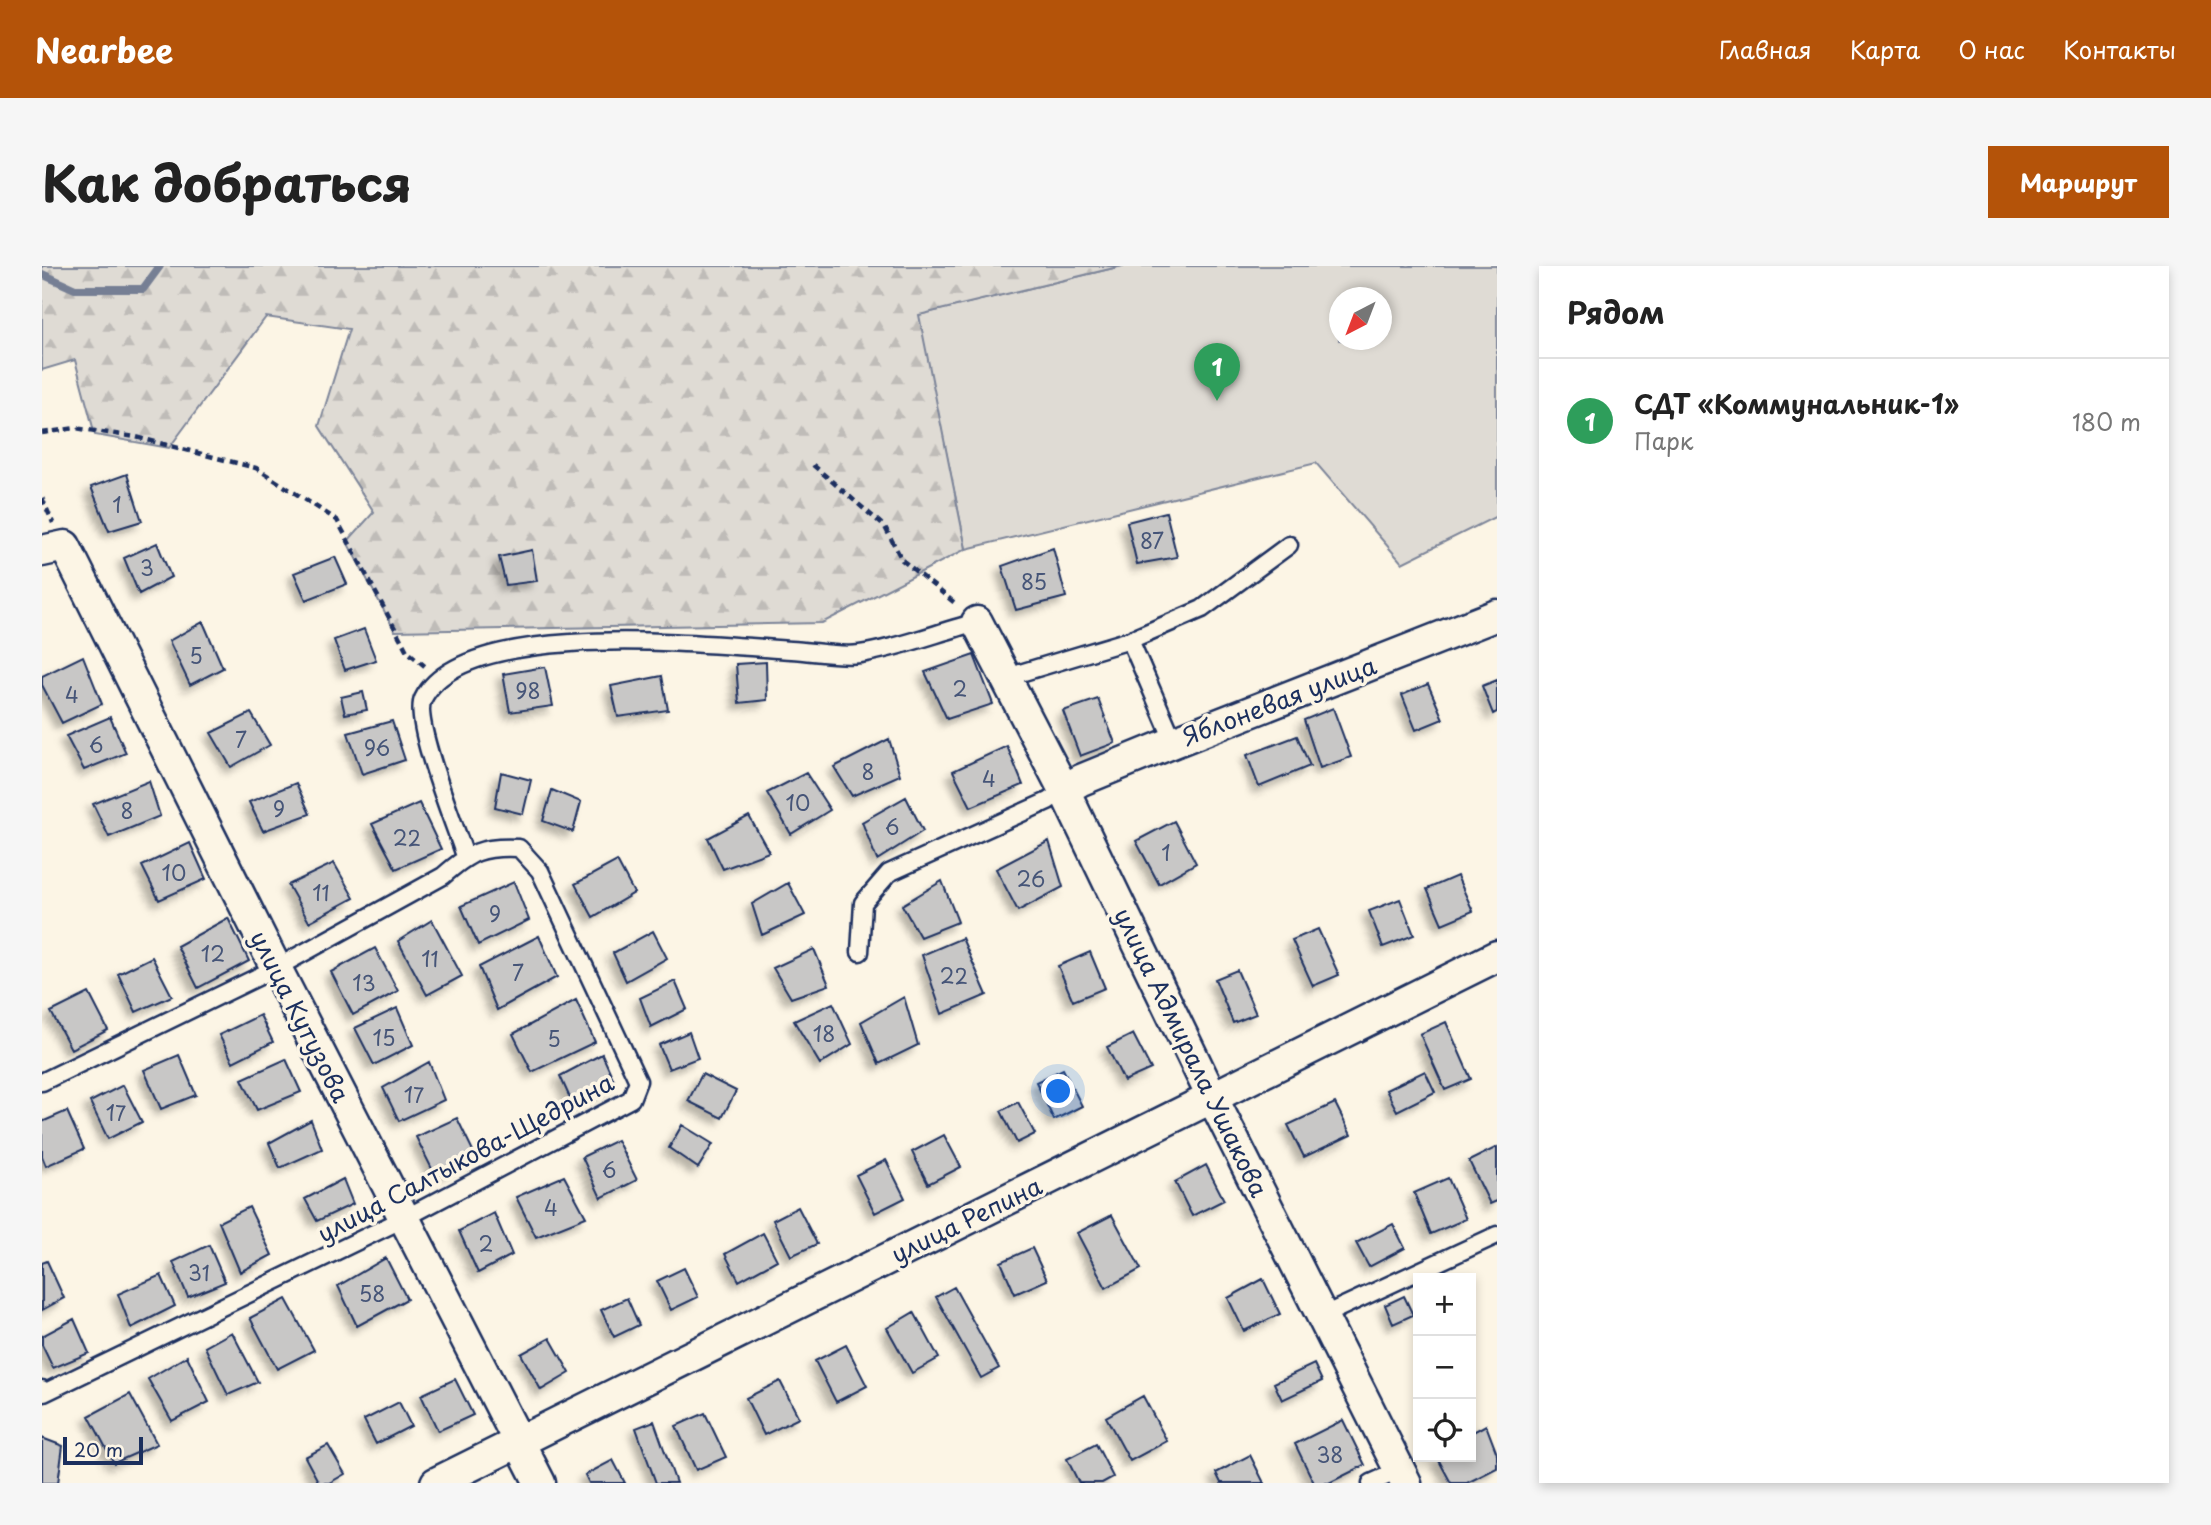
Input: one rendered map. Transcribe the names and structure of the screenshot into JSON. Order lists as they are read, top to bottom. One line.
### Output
{"streets":{"street":["Яблоневая улица","улица Кутузова","улица Адмирала Ушакова","улица Репина"],"lane":["улица Салтыкова-Щедрина"]},"crossings":[["Яблоневая улица","улица Адмирала Ушакова"],["улица Кутузова","улица Салтыкова-Щедрина"],["улица Кутузова","улица Репина"],["улица Адмирала Ушакова","улица Репина"]],"house_numbers":["1","87","3","85","5","2","98","4","7","6","96","8","4","10","9","8","6","22","1","10","26","11","9","12","11","7","22","13","18","15","5","17","17","6","4","2","31","58","38"],"scale_bar":"20 m","north":"bottom left","page":{"header":"Nearbee","nav":["Главная","Карта","О нас","Контакты"],"title":"Как добраться","buttons":"Маршрут","heading":"Рядом","pins":"1","list":[{"mark":"1","name":"СДТ «Коммунальник-1»","note":"Парк","value":"180 m"}],"map_buttons":["+","−"],"scale":"20 m"}}
